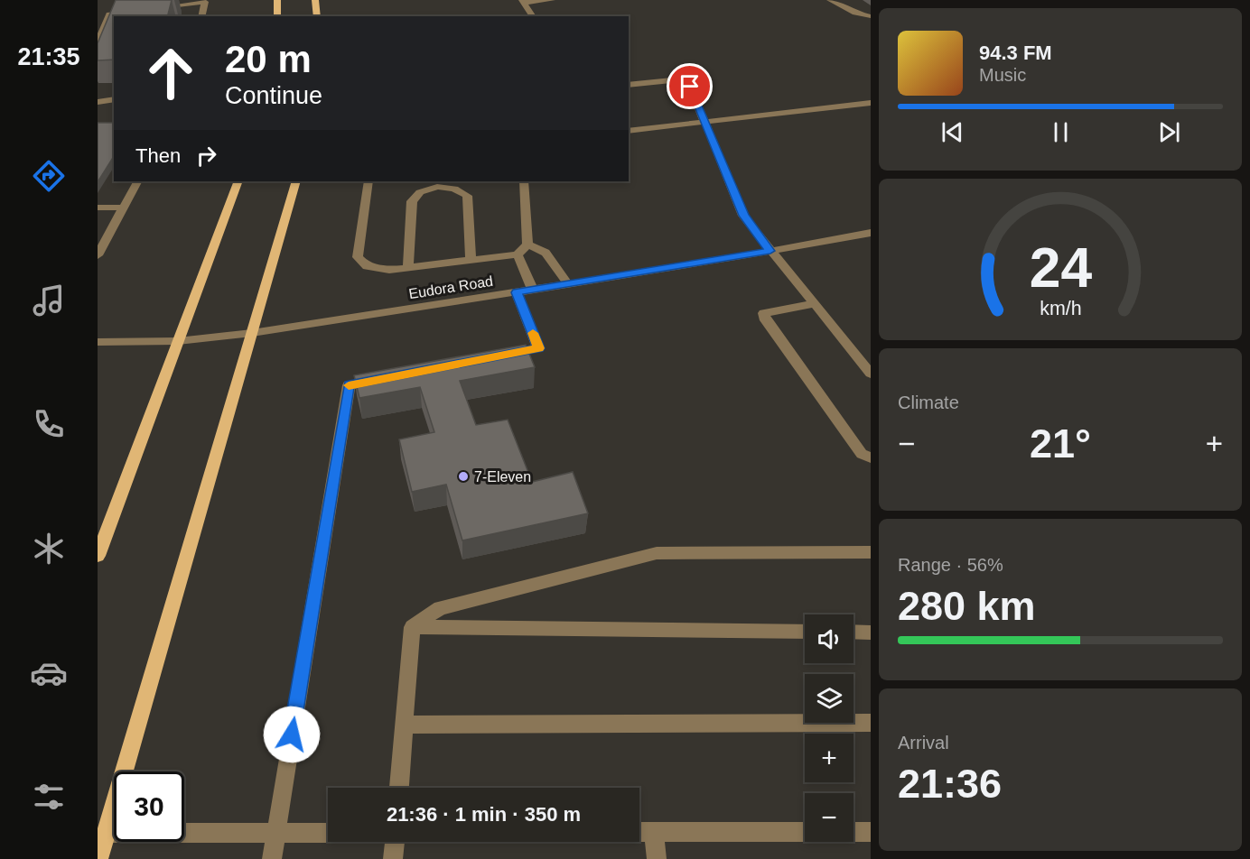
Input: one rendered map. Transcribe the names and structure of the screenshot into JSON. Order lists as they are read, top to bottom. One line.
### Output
{"streets":{"street":["Eudora Road"]},"places":["7-Eleven"],"page":{"tabs":"21:35","turn":["20 m","Continue"],"song":["94.3 FM","Music"],"then":"Then","tile":["Climate",["Range · 56%","280 km"],["Arrival","21:36"]],"heat":["−","21°","+"],"map_buttons":["+","−"],"limit":"30","trip":"21:36 · 1 min · 350 m","gauge":["24","km/h"]}}
